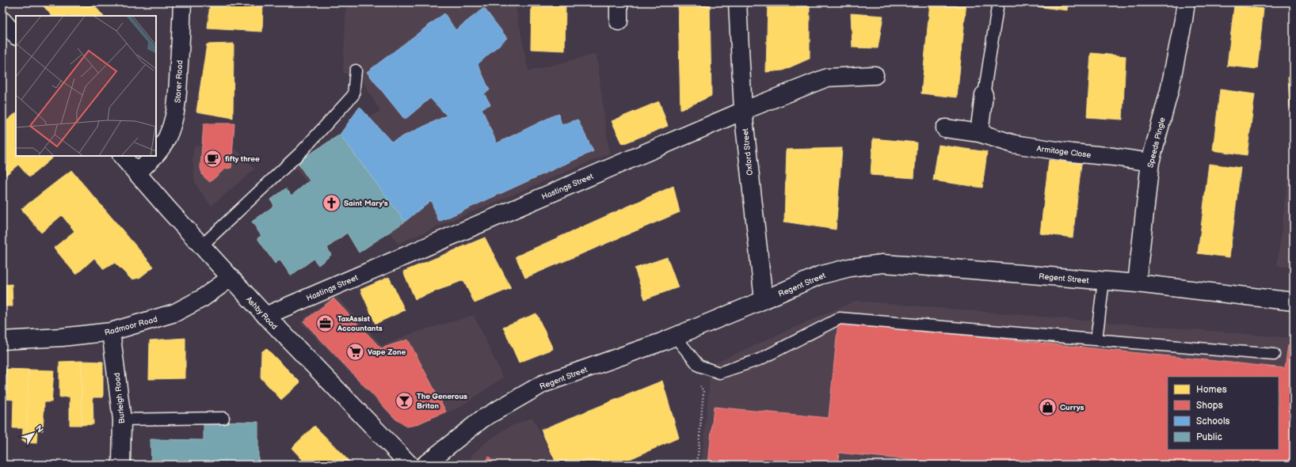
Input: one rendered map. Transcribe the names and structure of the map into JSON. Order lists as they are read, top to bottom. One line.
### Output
{"streets":{"street":["Storer Road","Speeds Pingle","Armitage Close","Oxford Street","Hastings Street","Regent Street","Ashby Road","Radmoor Road","Burleigh Road"]},"crossings":[["Storer Road","Ashby Road"],["Speeds Pingle","Armitage Close"],["Speeds Pingle","Regent Street"],["Oxford Street","Hastings Street"],["Oxford Street","Regent Street"],["Hastings Street","Ashby Road"],["Ashby Road","Radmoor Road"],["Radmoor Road","Burleigh Road"]],"places":{"cafe":["fifty three"],"church":["Saint Mary's"],"office":["TaxAssist Accountants"],"supermarket":["Vape Zone"],"bar":["The Generous Briton"],"shop":["Currys"]},"legend":["Homes","Shops","Schools","Public"],"north":"top right"}
